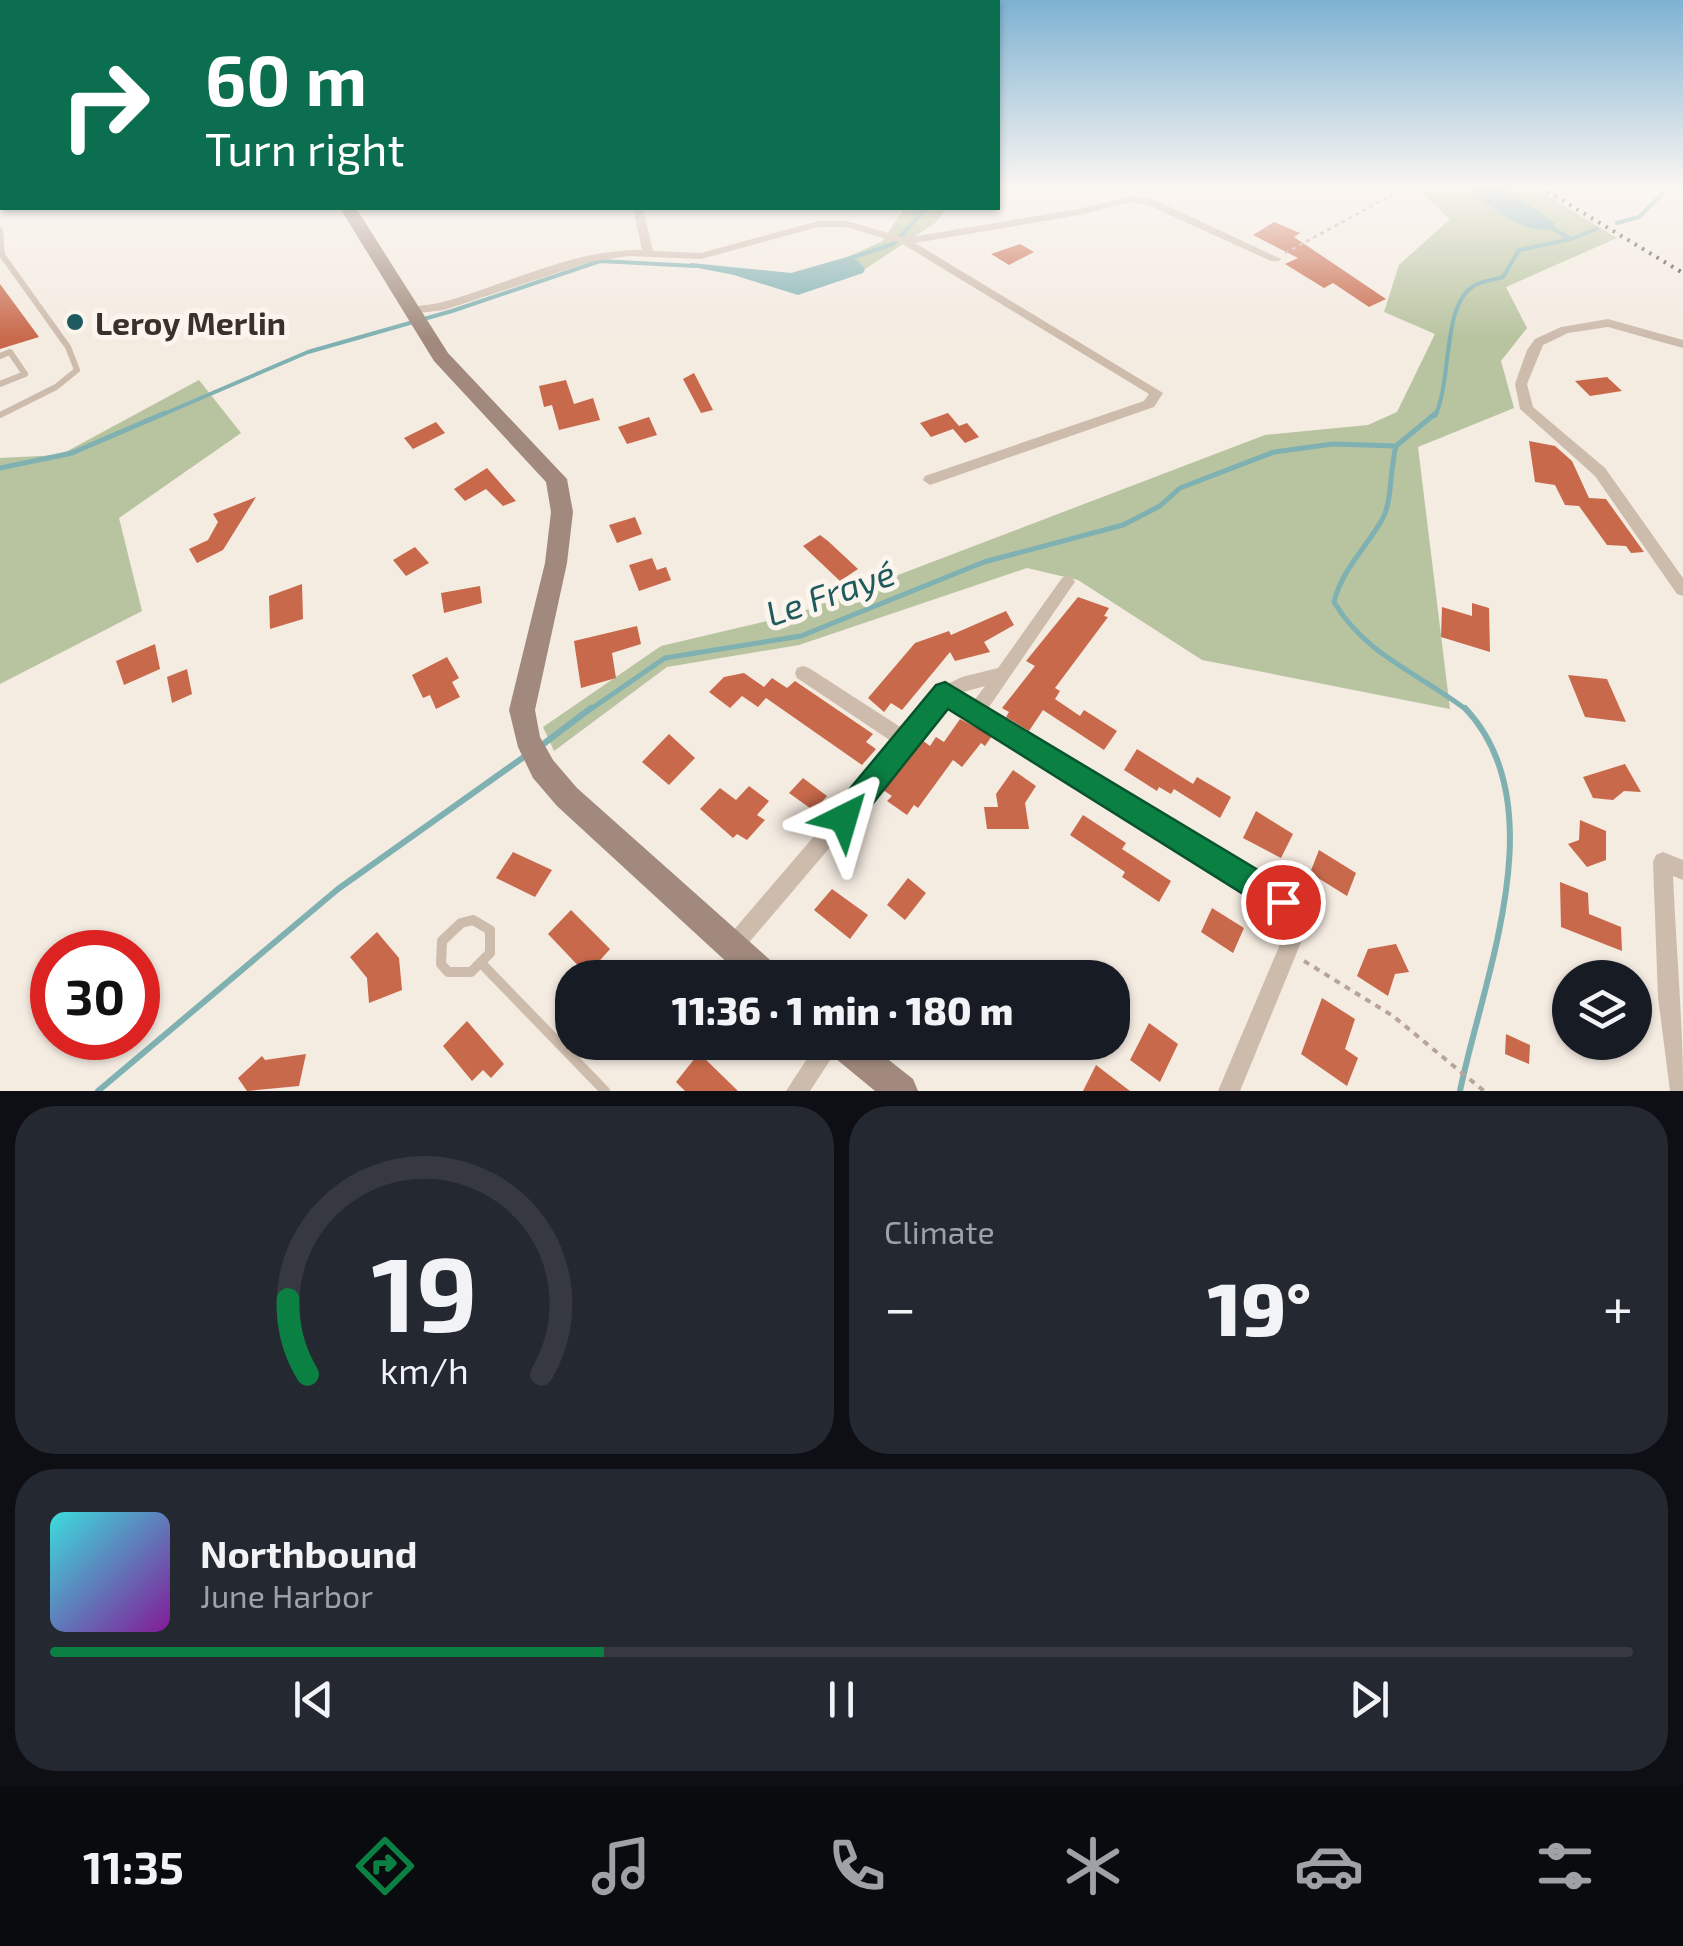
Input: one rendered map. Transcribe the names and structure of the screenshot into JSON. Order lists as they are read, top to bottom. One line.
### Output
{"water":["Le Frayé"],"places":["Leroy Merlin"],"page":{"turn":["60 m","Turn right"],"limit":"30","trip":"11:36 · 1 min · 180 m","tile":"Climate","heat":["−","19°","+"],"song":["Northbound","June Harbor"],"tabs":"11:35","gauge":["19","km/h"]}}
